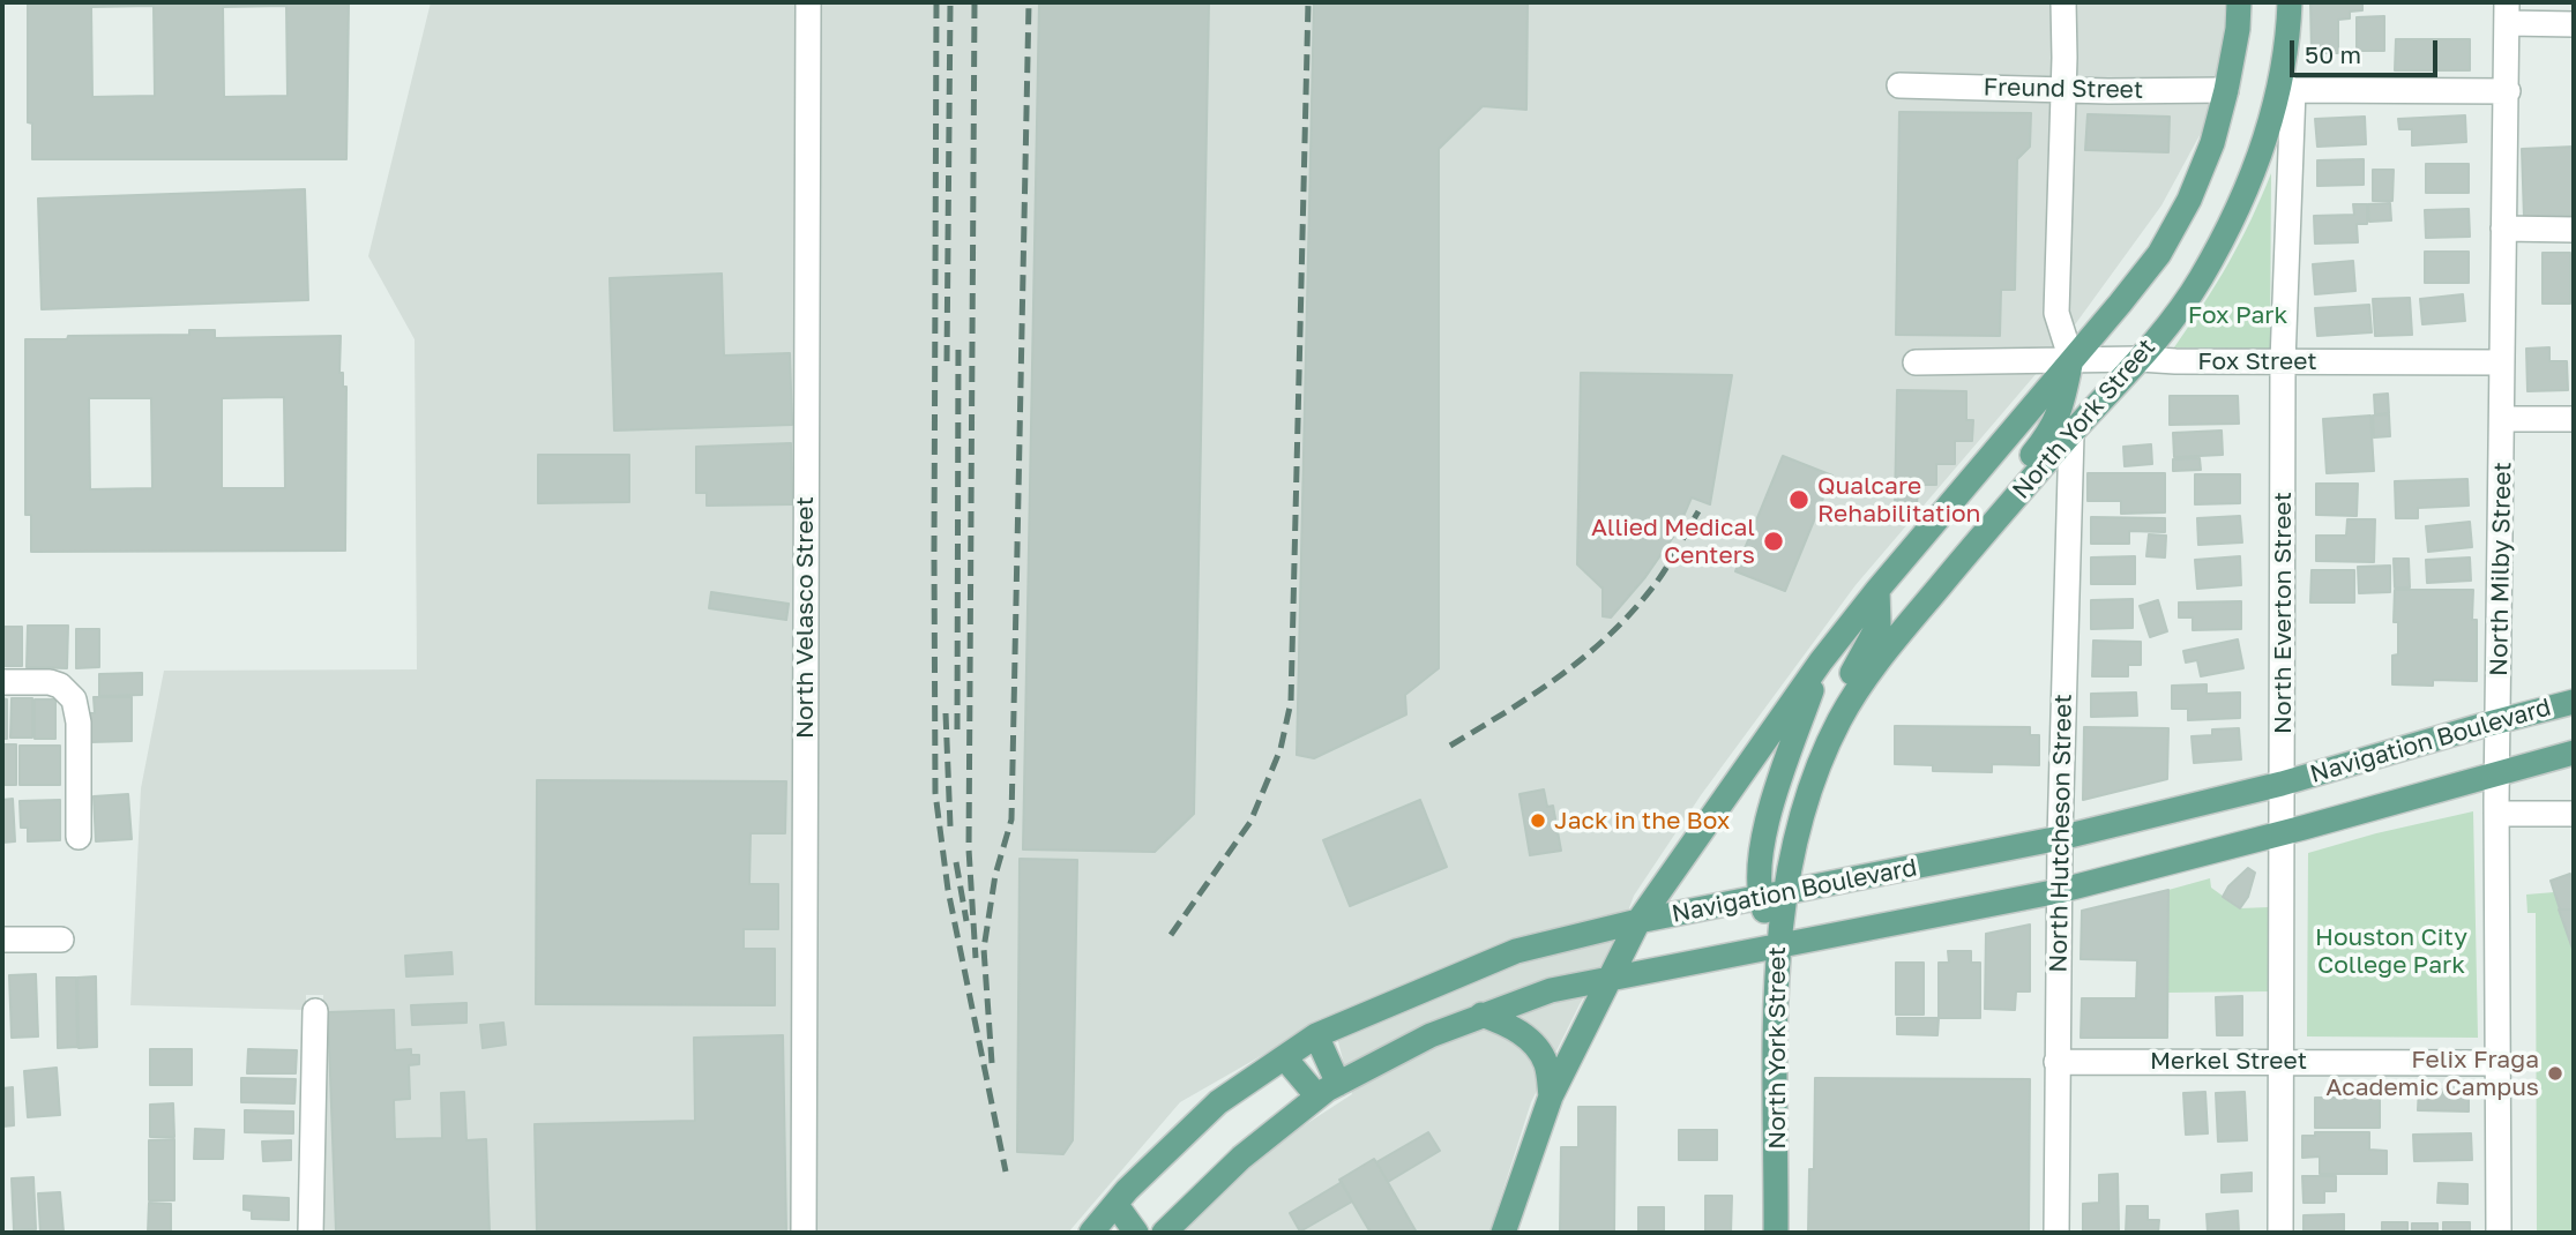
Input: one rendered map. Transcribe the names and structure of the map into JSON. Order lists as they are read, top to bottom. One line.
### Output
{"streets":{"main road":["North York Street","Navigation Boulevard"],"street":["Freund Street","Fox Street","North Milby Street","North Everton Street","North Velasco Street","North Hutcheson Street","Merkel Street"]},"crossings":[["Freund Street","North York Street"],["Fox Street","North York Street"],["Fox Street","North Milby Street"],["Fox Street","North Everton Street"],["North York Street","North Everton Street"],["North York Street","Navigation Boulevard"],["North York Street","North Hutcheson Street"],["North Milby Street","Navigation Boulevard"],["North Milby Street","Merkel Street"],["North Everton Street","Navigation Boulevard"],["North Everton Street","Merkel Street"],["Navigation Boulevard","North Hutcheson Street"],["North Hutcheson Street","Merkel Street"]],"parks":["Fox Park","Houston City College Park"],"places":["Qualcare Rehabilitation","Allied Medical Centers","Jack in the Box","Felix Fraga Academic Campus"],"scale_bar":"50 m"}
